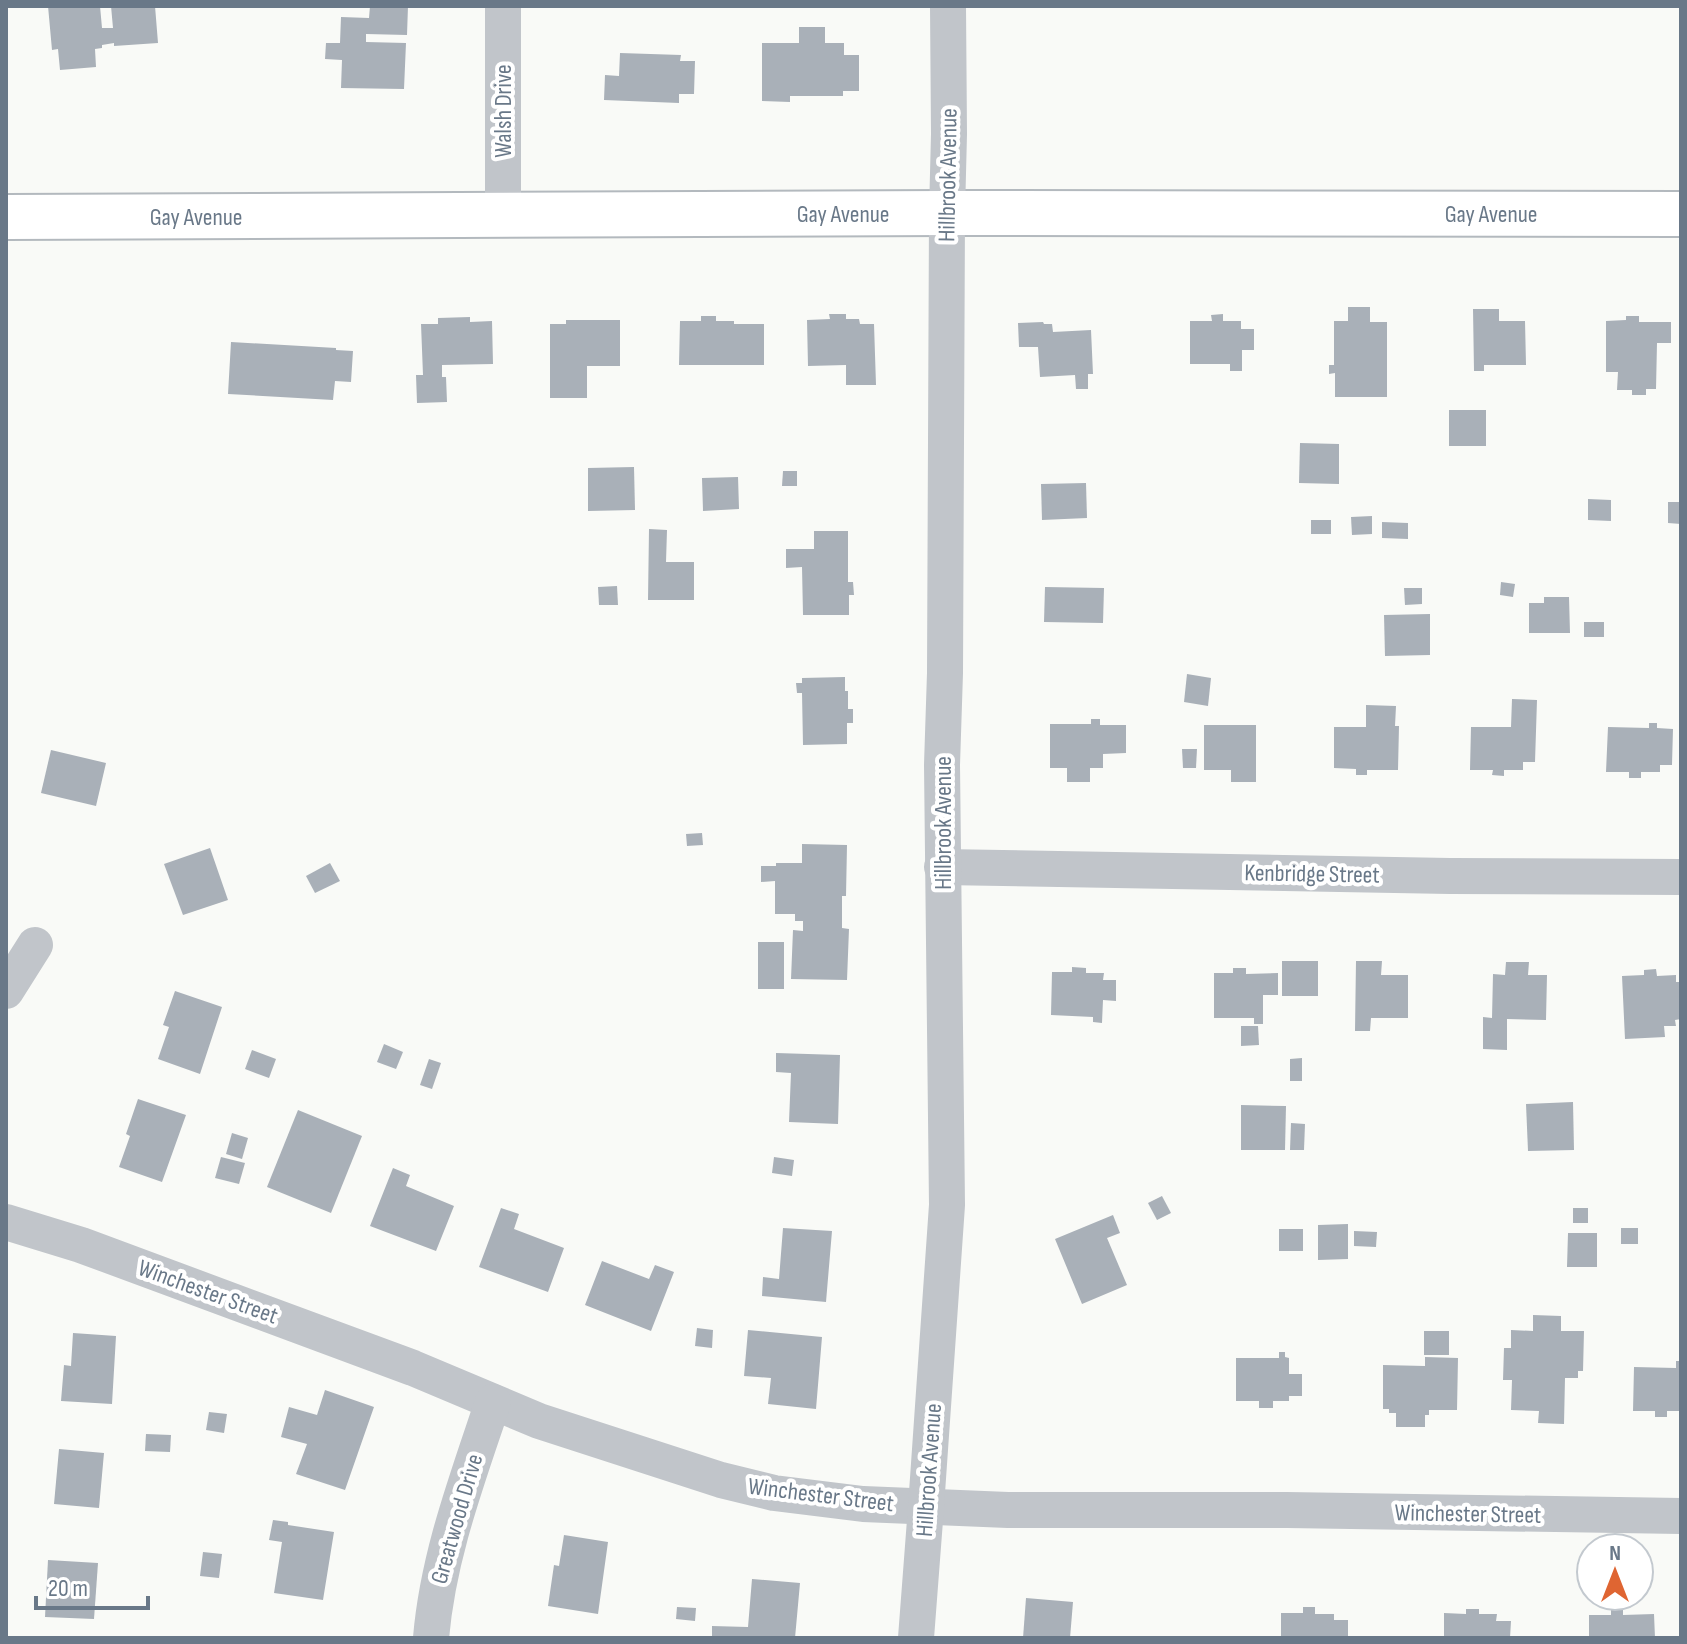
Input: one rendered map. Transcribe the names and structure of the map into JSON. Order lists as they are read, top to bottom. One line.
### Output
{"streets":{"street":["Walsh Drive","Hillbrook Avenue","Gay Avenue","Kenbridge Street","Winchester Street","Greatwood Drive"]},"crossings":[["Walsh Drive","Gay Avenue"],["Hillbrook Avenue","Gay Avenue"],["Hillbrook Avenue","Kenbridge Street"],["Hillbrook Avenue","Winchester Street"],["Winchester Street","Greatwood Drive"]],"scale_bar":"20 m","north":"top"}
